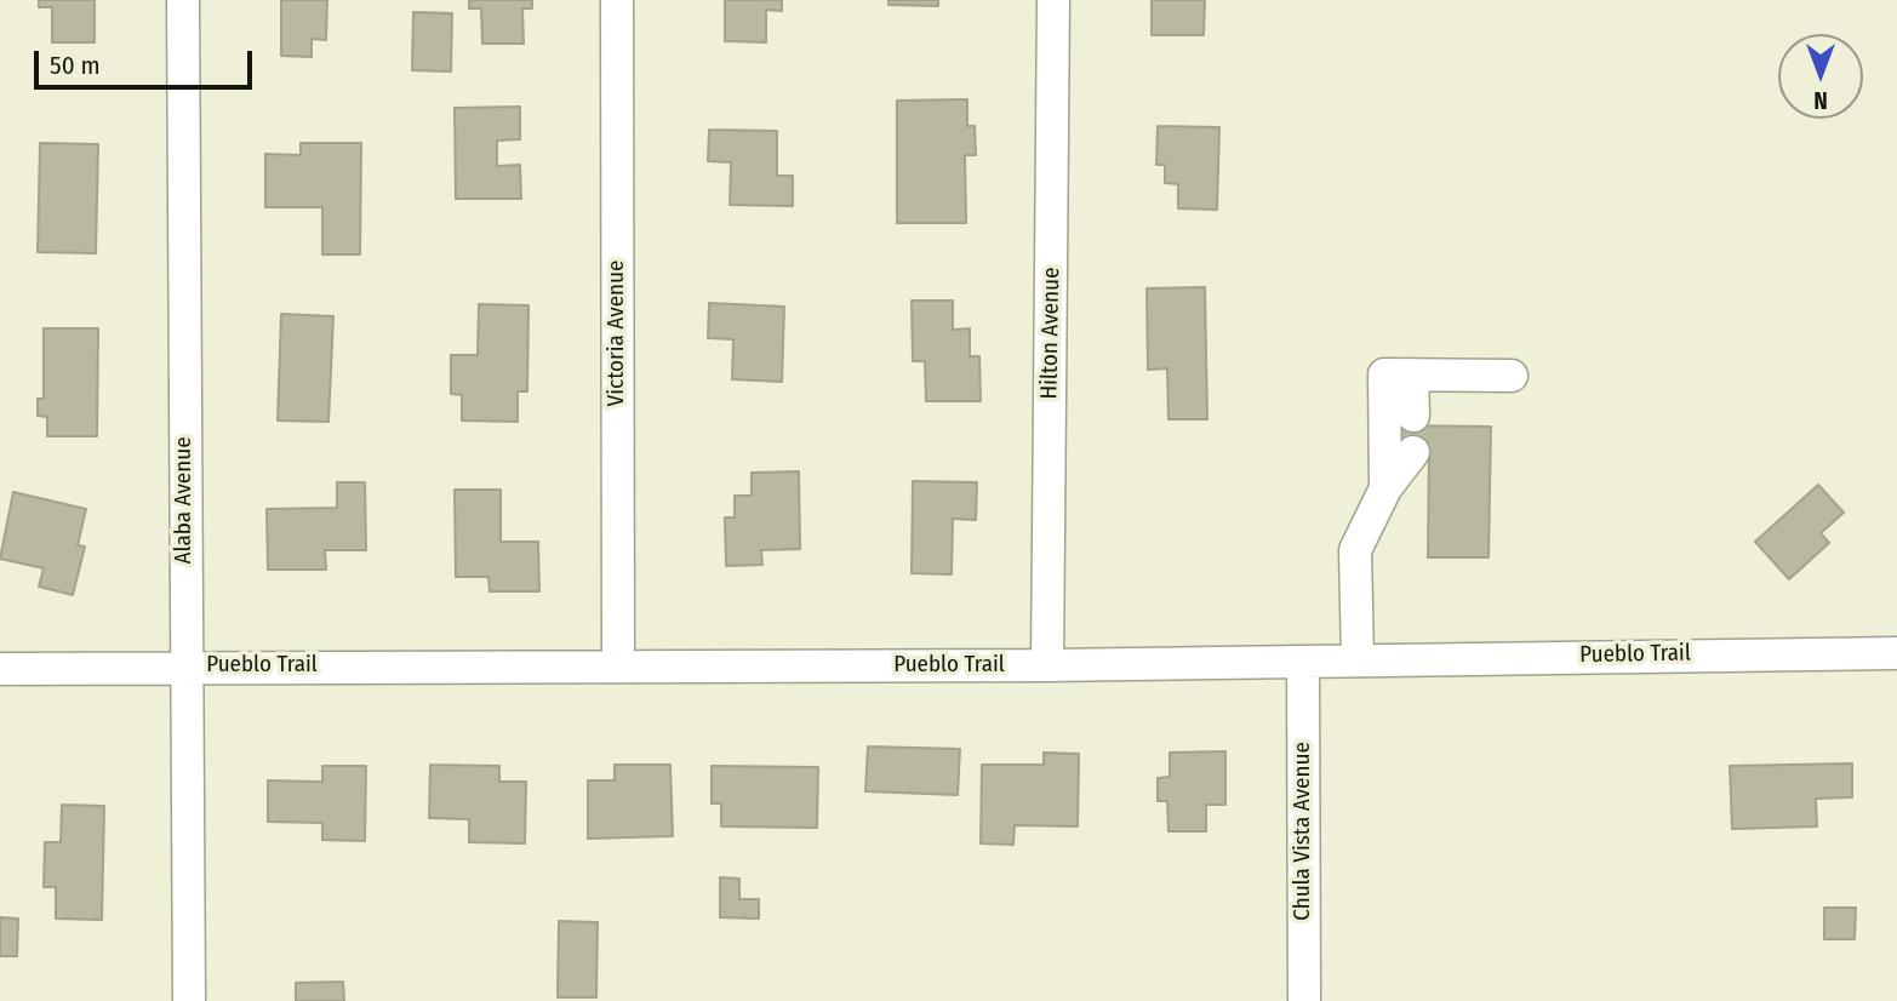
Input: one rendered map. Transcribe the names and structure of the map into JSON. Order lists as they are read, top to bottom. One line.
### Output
{"streets":{"street":["Victoria Avenue","Hilton Avenue","Alaba Avenue","Pueblo Trail","Chula Vista Avenue"]},"crossings":[["Victoria Avenue","Pueblo Trail"],["Hilton Avenue","Pueblo Trail"],["Alaba Avenue","Pueblo Trail"],["Pueblo Trail","Chula Vista Avenue"]],"scale_bar":"50 m","north":"bottom"}
